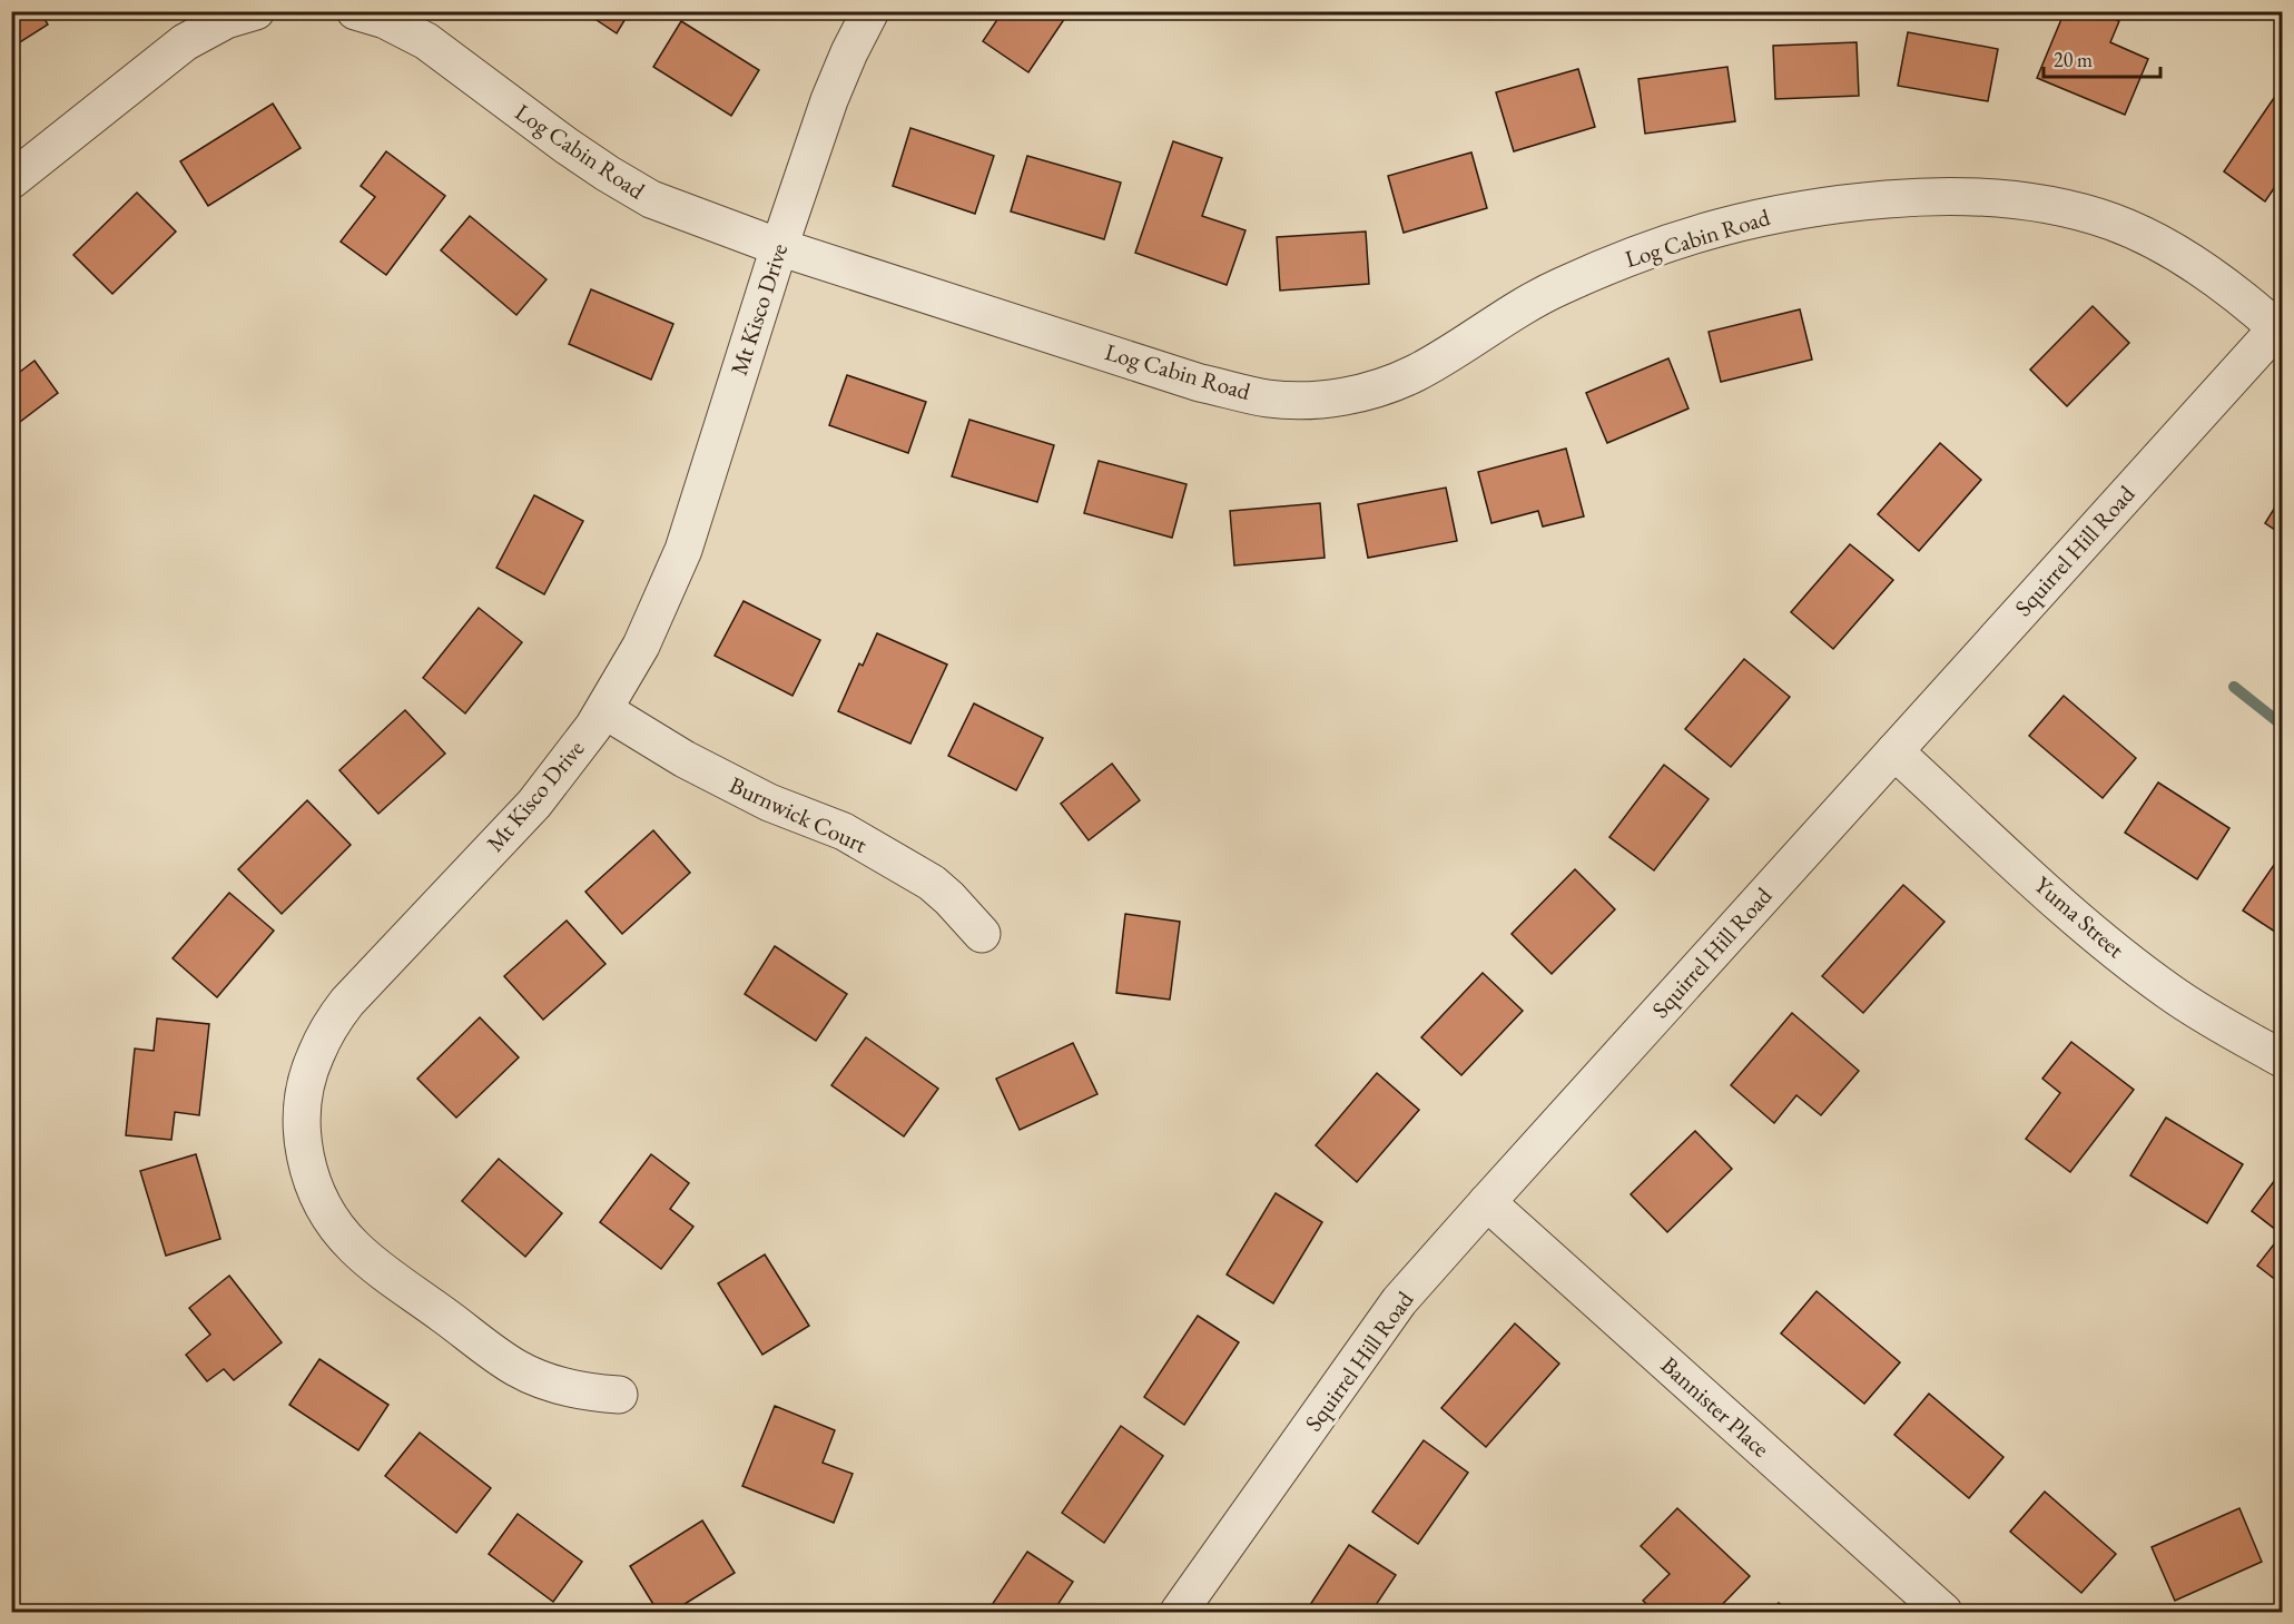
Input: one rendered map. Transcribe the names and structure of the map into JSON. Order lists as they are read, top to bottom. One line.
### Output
{"streets":{"street":["Log Cabin Road","Mt Kisco Drive","Squirrel Hill Road","Burnwick Court","Yuma Street","Bannister Place"]},"crossings":[["Log Cabin Road","Mt Kisco Drive"],["Log Cabin Road","Squirrel Hill Road"],["Mt Kisco Drive","Burnwick Court"],["Squirrel Hill Road","Yuma Street"],["Squirrel Hill Road","Bannister Place"]],"scale_bar":"20 m"}
